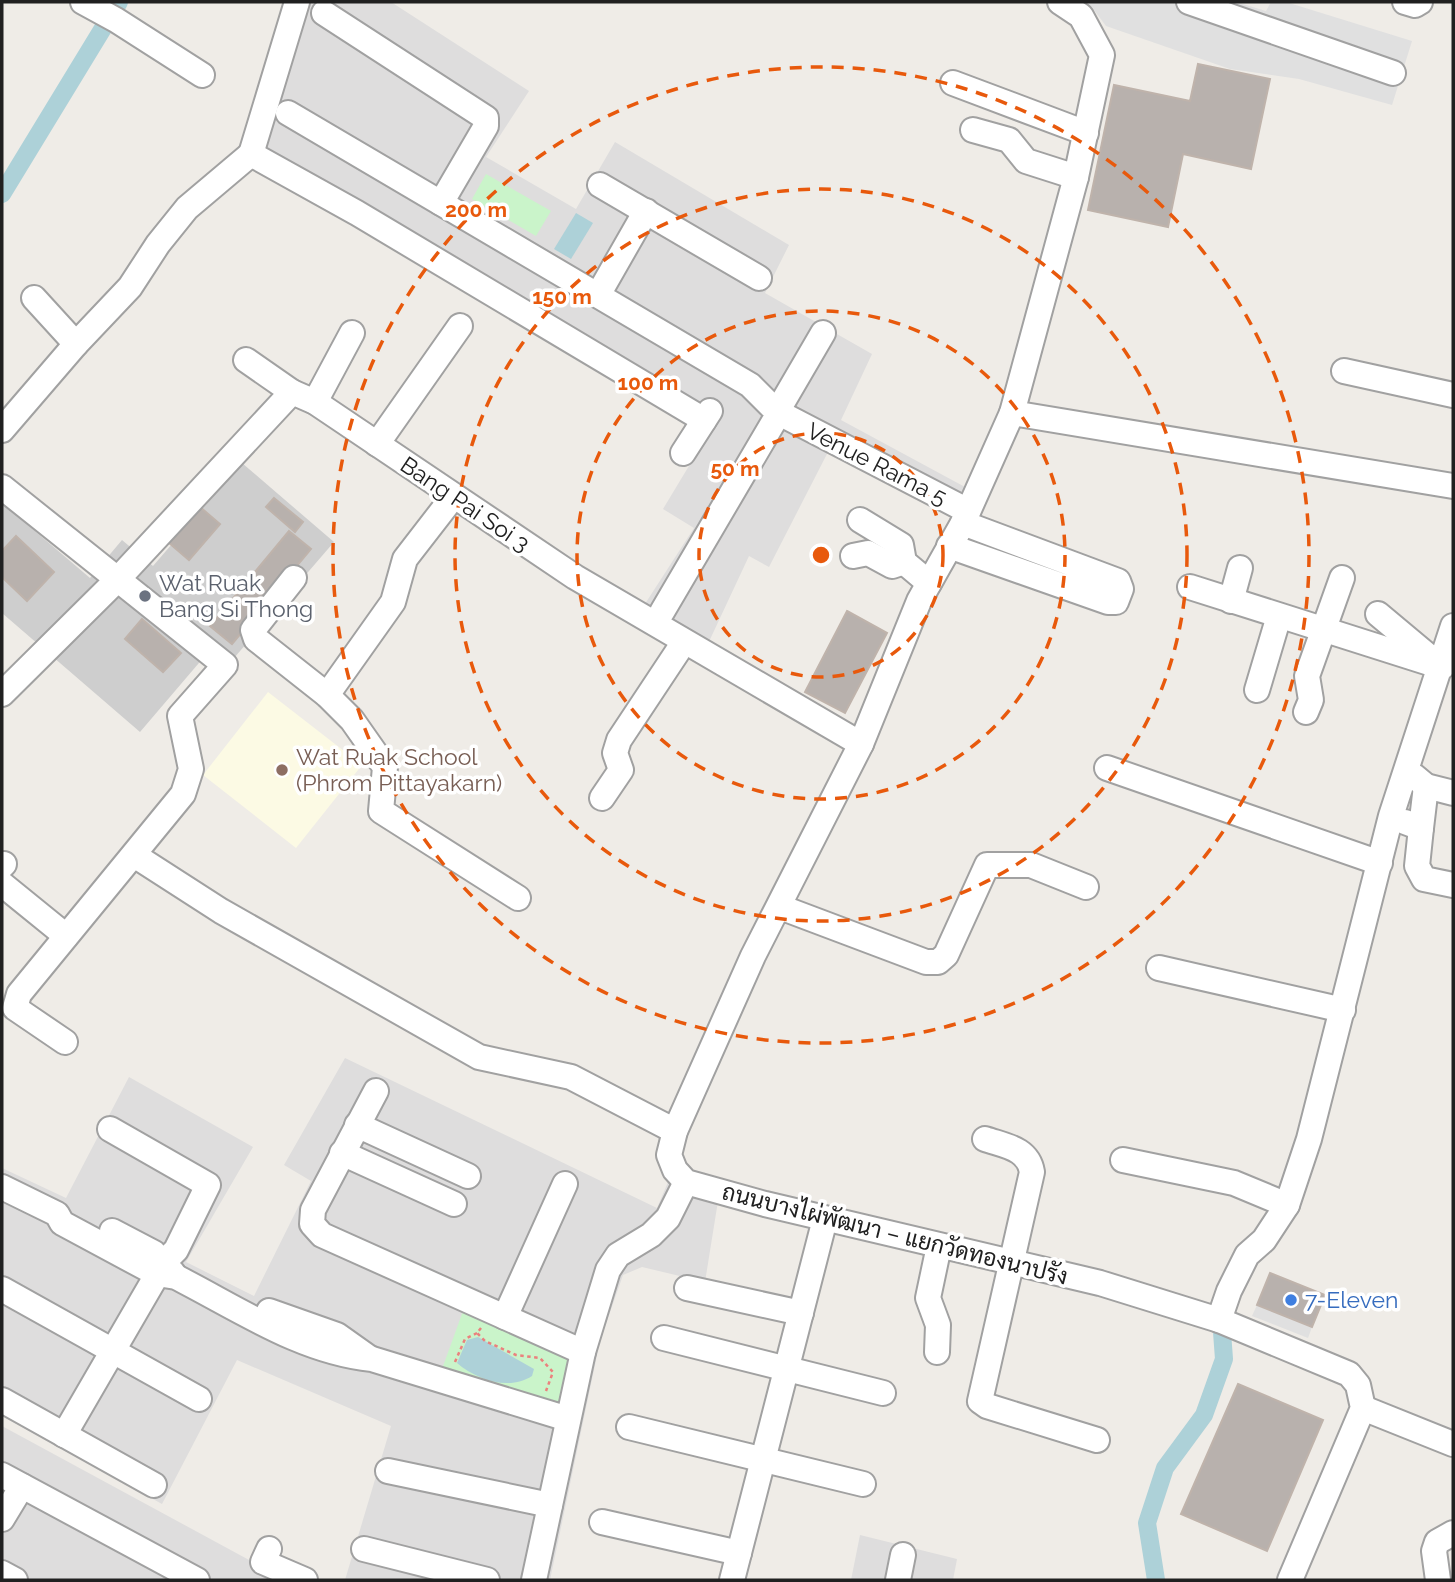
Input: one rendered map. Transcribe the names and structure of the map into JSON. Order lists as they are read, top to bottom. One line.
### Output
{"streets":{"street":["Venue Rama 5","Bang Pai Soi 3","ถนนบางไผ่พัฒนา – แยกวัดทองนาปรัง"]},"places":["Wat Ruak Bang Si Thong","Wat Ruak School (Phrom Pittayakarn)","7-Eleven"],"rings":["200 m","150 m","100 m","50 m"]}
